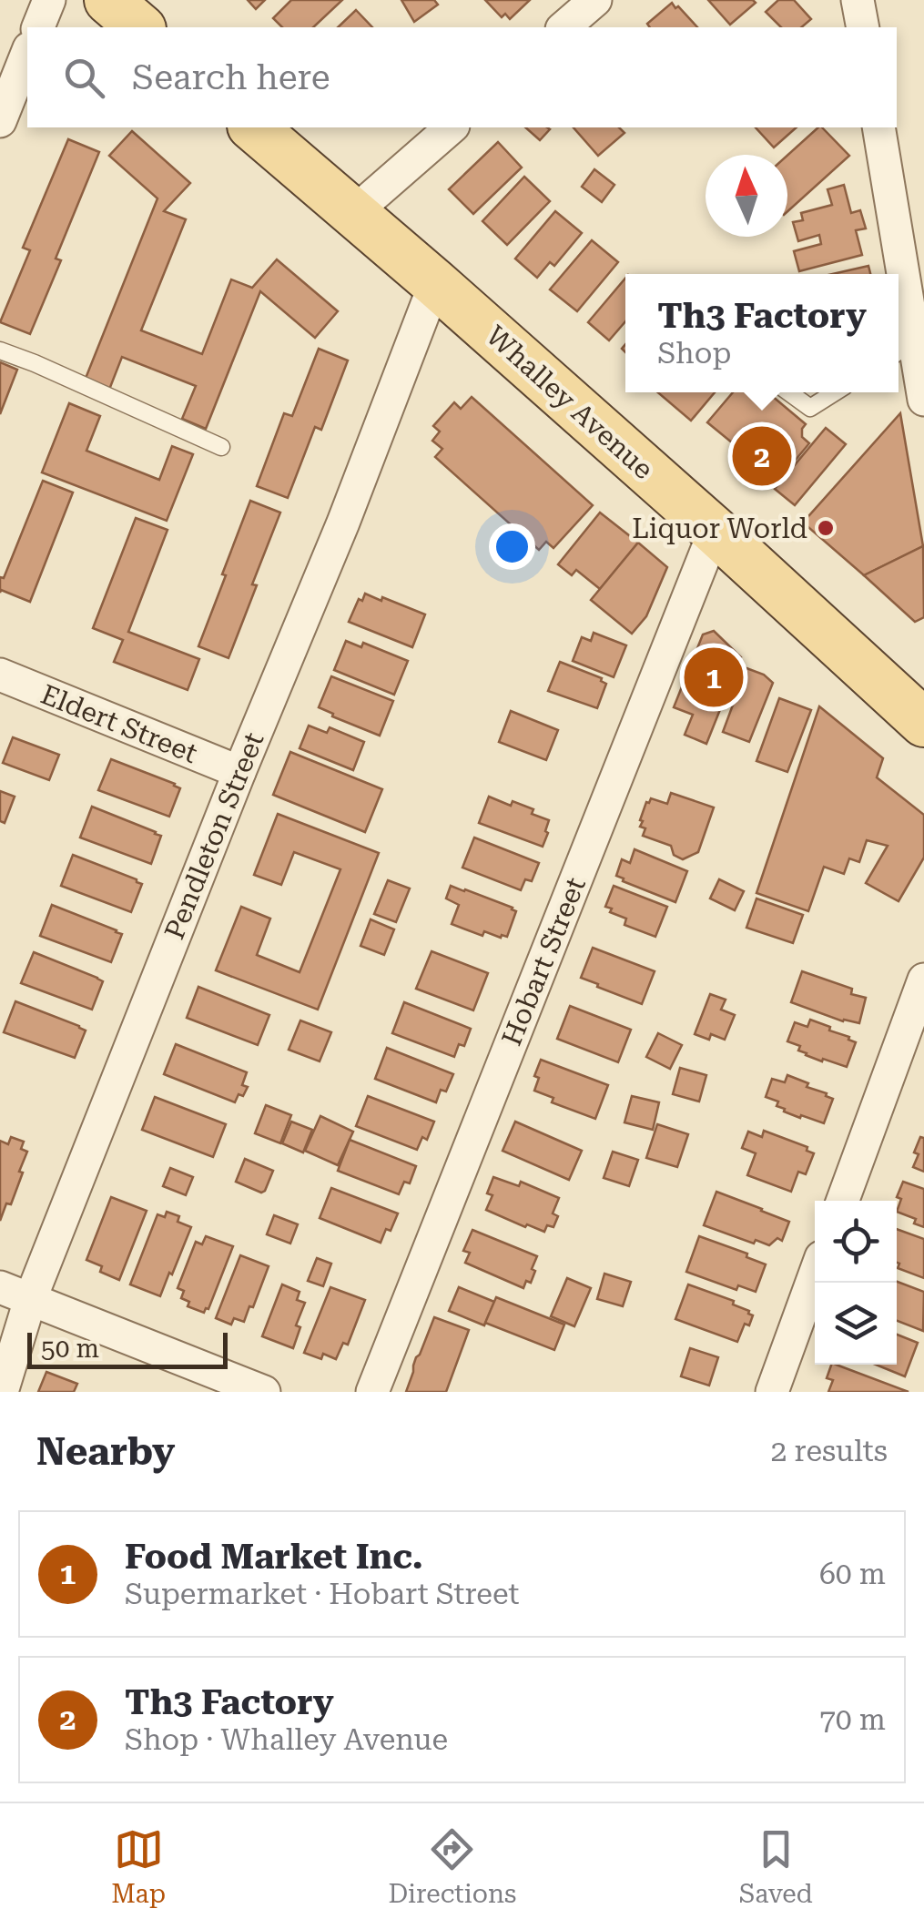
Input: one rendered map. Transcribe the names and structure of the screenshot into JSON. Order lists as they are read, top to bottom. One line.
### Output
{"streets":{"main road":["Whalley Avenue"],"street":["Eldert Street","Pendleton Street","Hobart Street"]},"crossings":[["Whalley Avenue","Pendleton Street"],["Whalley Avenue","Hobart Street"],["Eldert Street","Pendleton Street"]],"places":["Liquor World"],"scale_bar":"50 m","north":"top","page":{"search":"Search here","popup":["Th3 Factory","Shop"],"pins":["2","1"],"scale":"50 m","heading":["Nearby","2 results"],"list":[{"mark":"1","name":"Food Market Inc.","note":"Supermarket · Hobart Street","value":"60 m"},{"mark":"2","name":"Th3 Factory","note":"Shop · Whalley Avenue","value":"70 m"}],"nav":["Map","Directions","Saved"]}}
